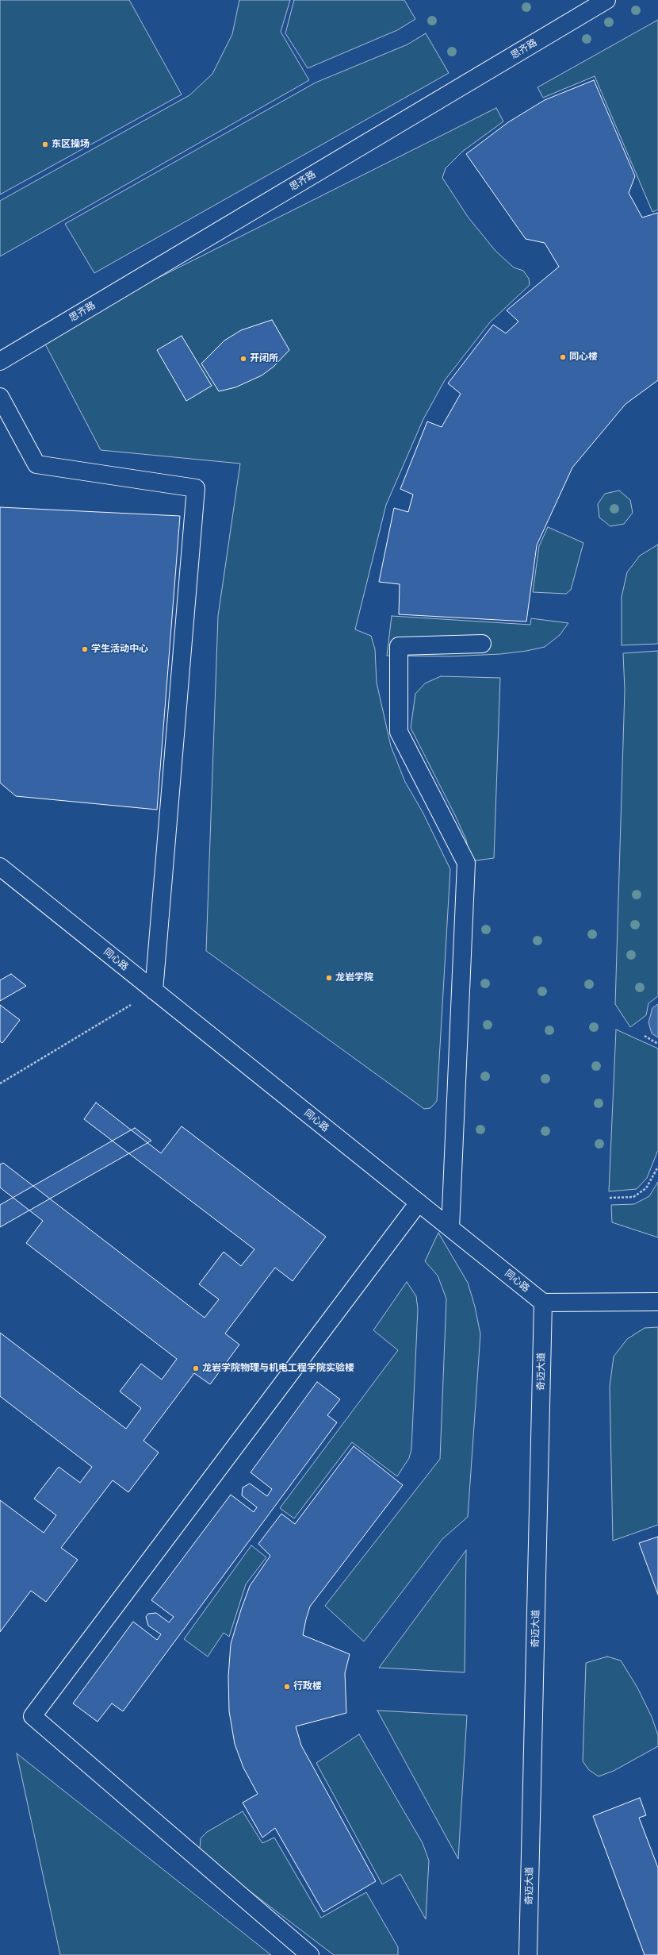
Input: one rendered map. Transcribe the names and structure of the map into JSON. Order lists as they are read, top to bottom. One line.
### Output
{"streets":{"street":["思齐路","同心路","奇迈大道"]},"crossings":[["同心路","奇迈大道"]],"places":["东区操场","同心楼","开闭所","学生活动中心","龙岩学院","龙岩学院物理与机电工程学院实验楼","行政楼"]}
